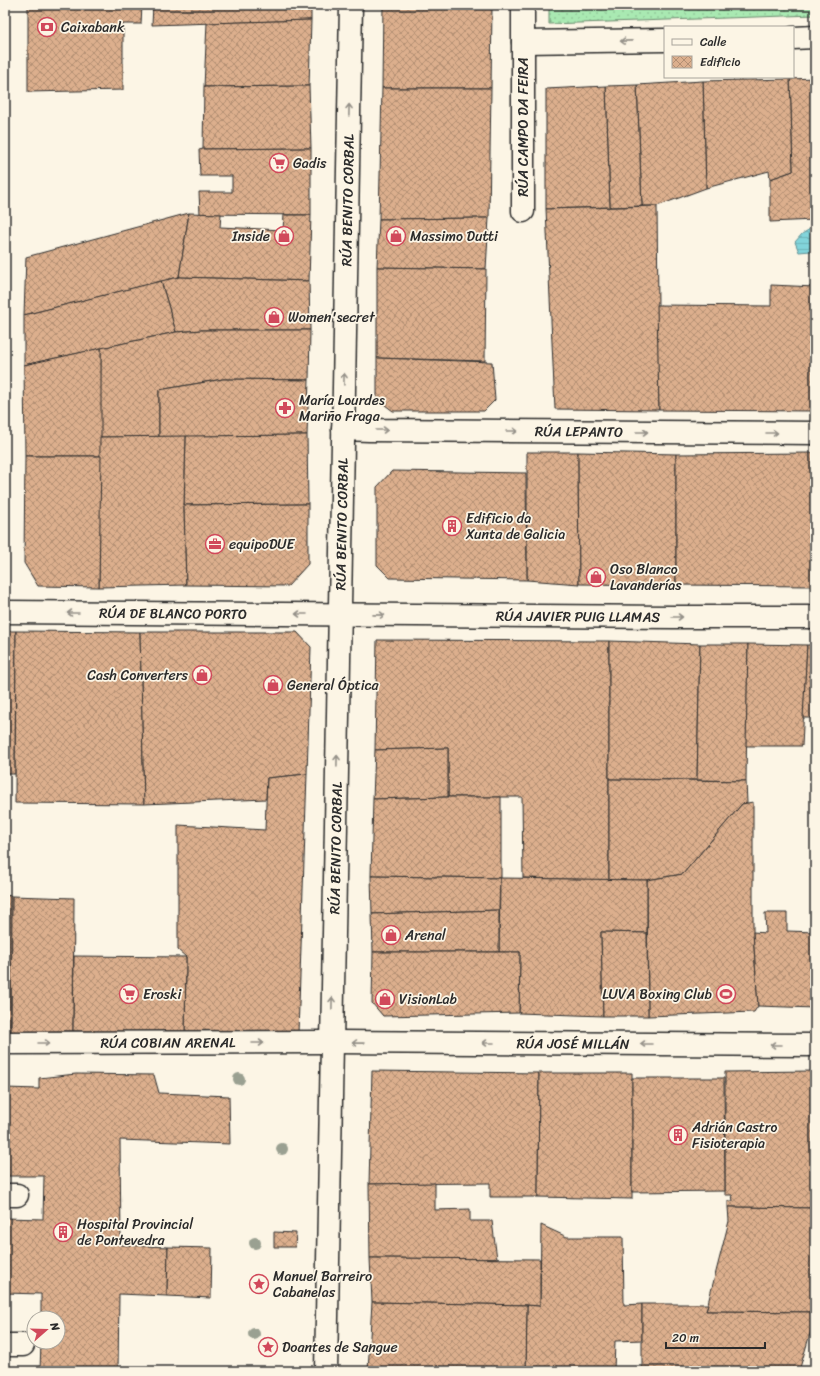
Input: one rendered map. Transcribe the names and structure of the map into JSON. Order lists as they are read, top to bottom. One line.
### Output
{"streets":{"street":["RÚA CAMPO DA FEIRA","RÚA BENITO CORBAL","RÚA LEPANTO","RÚA DE BLANCO PORTO","RÚA JAVIER PUIG LLAMAS","RÚA COBIAN ARENAL","RÚA JOSÉ MILLÁN"]},"crossings":[["RÚA BENITO CORBAL","RÚA LEPANTO"],["RÚA BENITO CORBAL","RÚA DE BLANCO PORTO"],["RÚA BENITO CORBAL","RÚA JAVIER PUIG LLAMAS"],["RÚA BENITO CORBAL","RÚA COBIAN ARENAL"],["RÚA BENITO CORBAL","RÚA JOSÉ MILLÁN"],["RÚA DE BLANCO PORTO","RÚA JAVIER PUIG LLAMAS"],["RÚA COBIAN ARENAL","RÚA JOSÉ MILLÁN"]],"one_way":["RÚA BENITO CORBAL","RÚA LEPANTO","RÚA DE BLANCO PORTO","RÚA JAVIER PUIG LLAMAS","RÚA COBIAN ARENAL","RÚA JOSÉ MILLÁN"],"places":{"bank":["Caixabank"],"supermarket":["Gadis","Eroski"],"shop":["Inside","Massimo Dutti","Women'secret","Oso Blanco Lavanderías","Cash Converters","General Óptica","Arenal","VisionLab"],"pharmacy":["María Lourdes Mariño Fraga"],"building":["Edificio da Xunta de Galicia","Adrián Castro Fisioterapia","Hospital Provincial de Pontevedra"],"office":["equipoDUE"],"sports":["LUVA Boxing Club"],"place":["Manuel Barreiro Cabanelas","Doantes de Sangue"]},"legend":["Calle","Edificio"],"scale_bar":"20 m","north":"right"}
